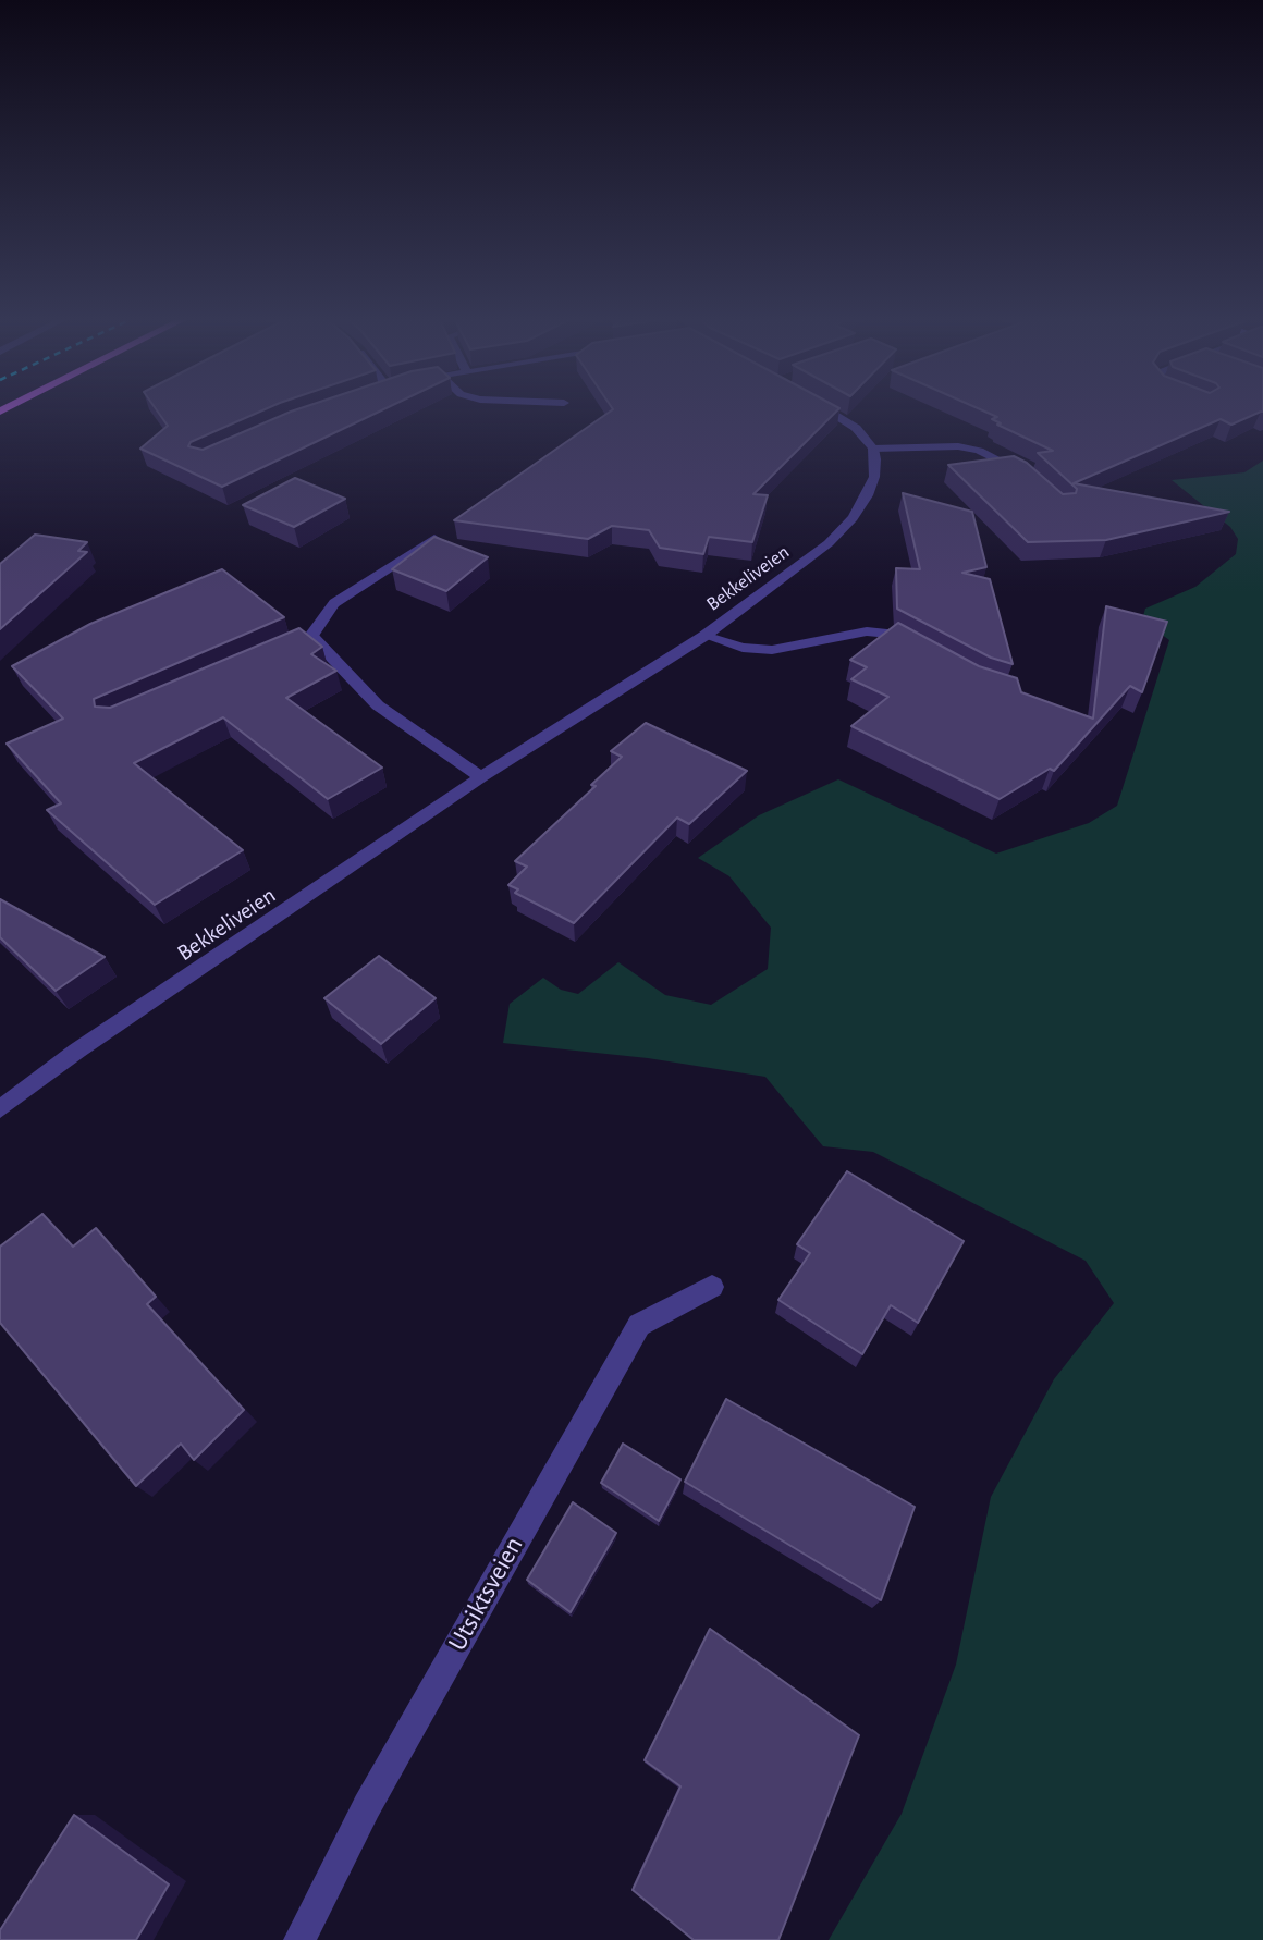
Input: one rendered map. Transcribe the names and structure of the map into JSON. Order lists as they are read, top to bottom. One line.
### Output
{"streets":{"street":["Bekkeliveien","Utsiktsveien"]}}
